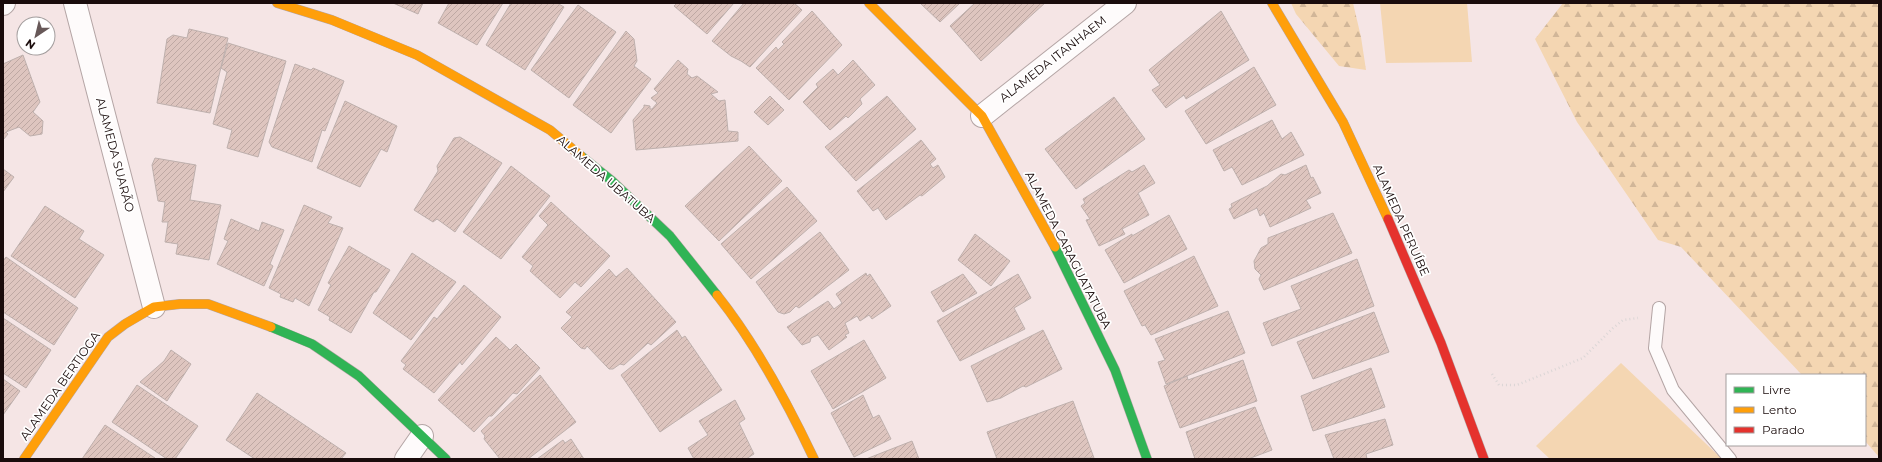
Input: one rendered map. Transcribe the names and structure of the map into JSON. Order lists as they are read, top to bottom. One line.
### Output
{"streets":{"street":["ALAMEDA ITANHAEM","ALAMEDA SUARÃO","ALAMEDA UBATUBA","ALAMEDA PERUÍBE","ALAMEDA CARAGUATATUBA","ALAMEDA BERTIOGA"]},"crossings":[["ALAMEDA ITANHAEM","ALAMEDA CARAGUATATUBA"],["ALAMEDA SUARÃO","ALAMEDA BERTIOGA"]],"legend":["Livre","Lento","Parado"],"north":"bottom left"}
